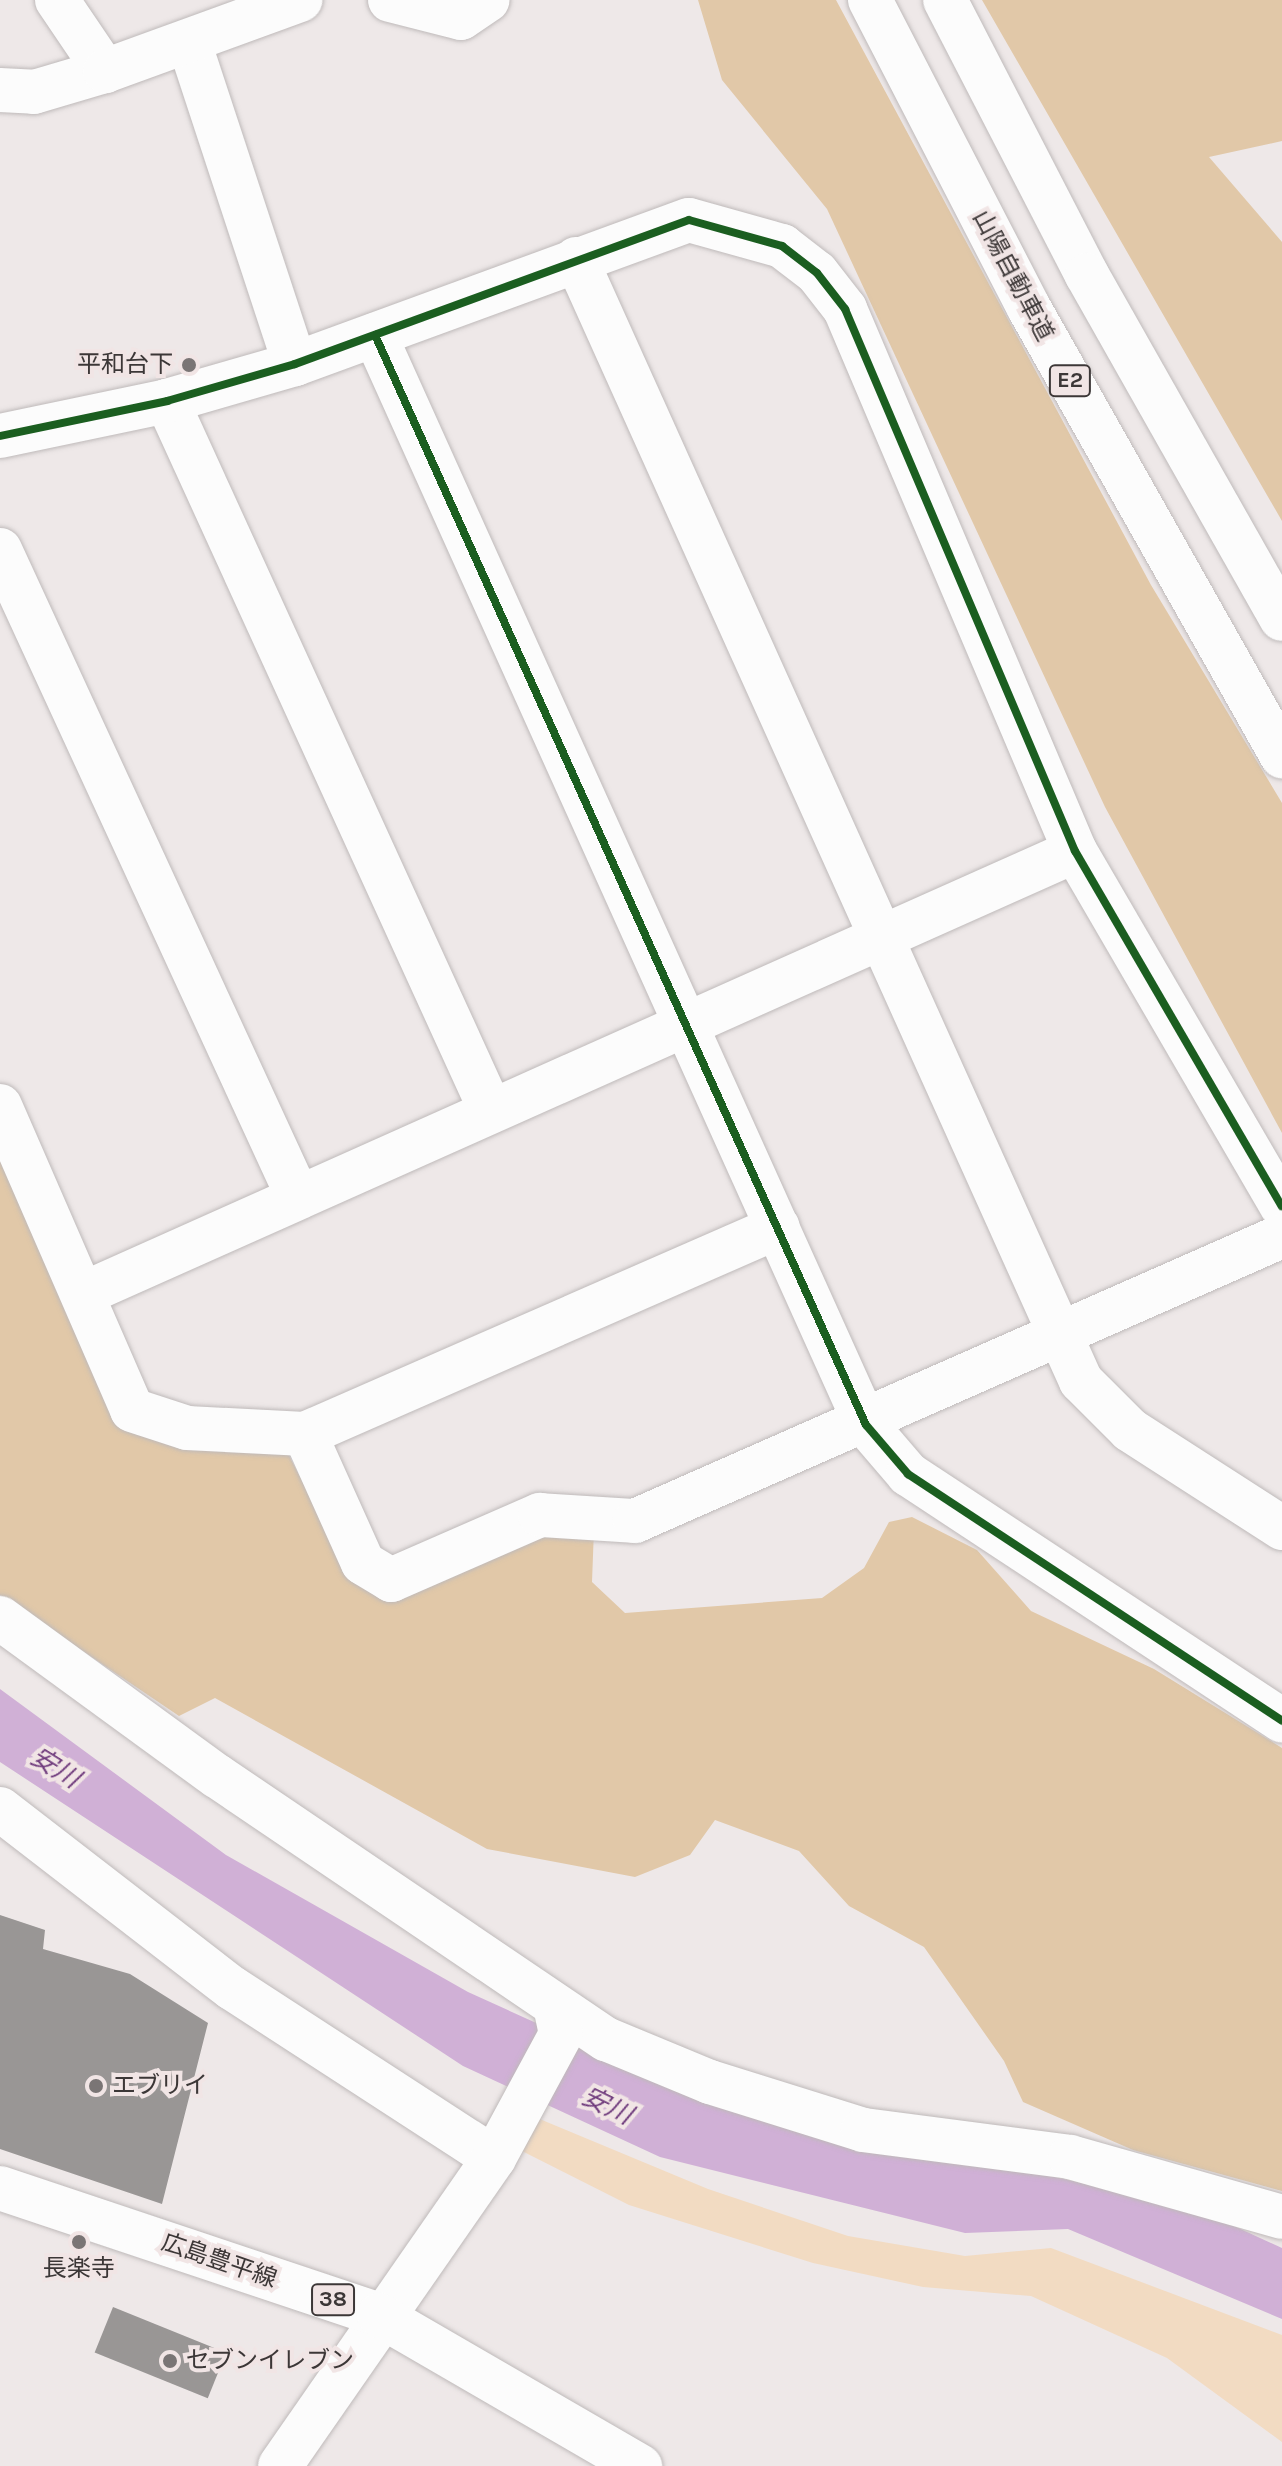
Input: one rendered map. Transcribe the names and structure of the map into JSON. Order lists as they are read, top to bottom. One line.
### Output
{"streets":{"main road":["山陽自動車道","E2","広島豊平線","38"]},"water":["安川"],"places":["平和台下","エブリイ","長楽寺","セブンイレブン"]}
